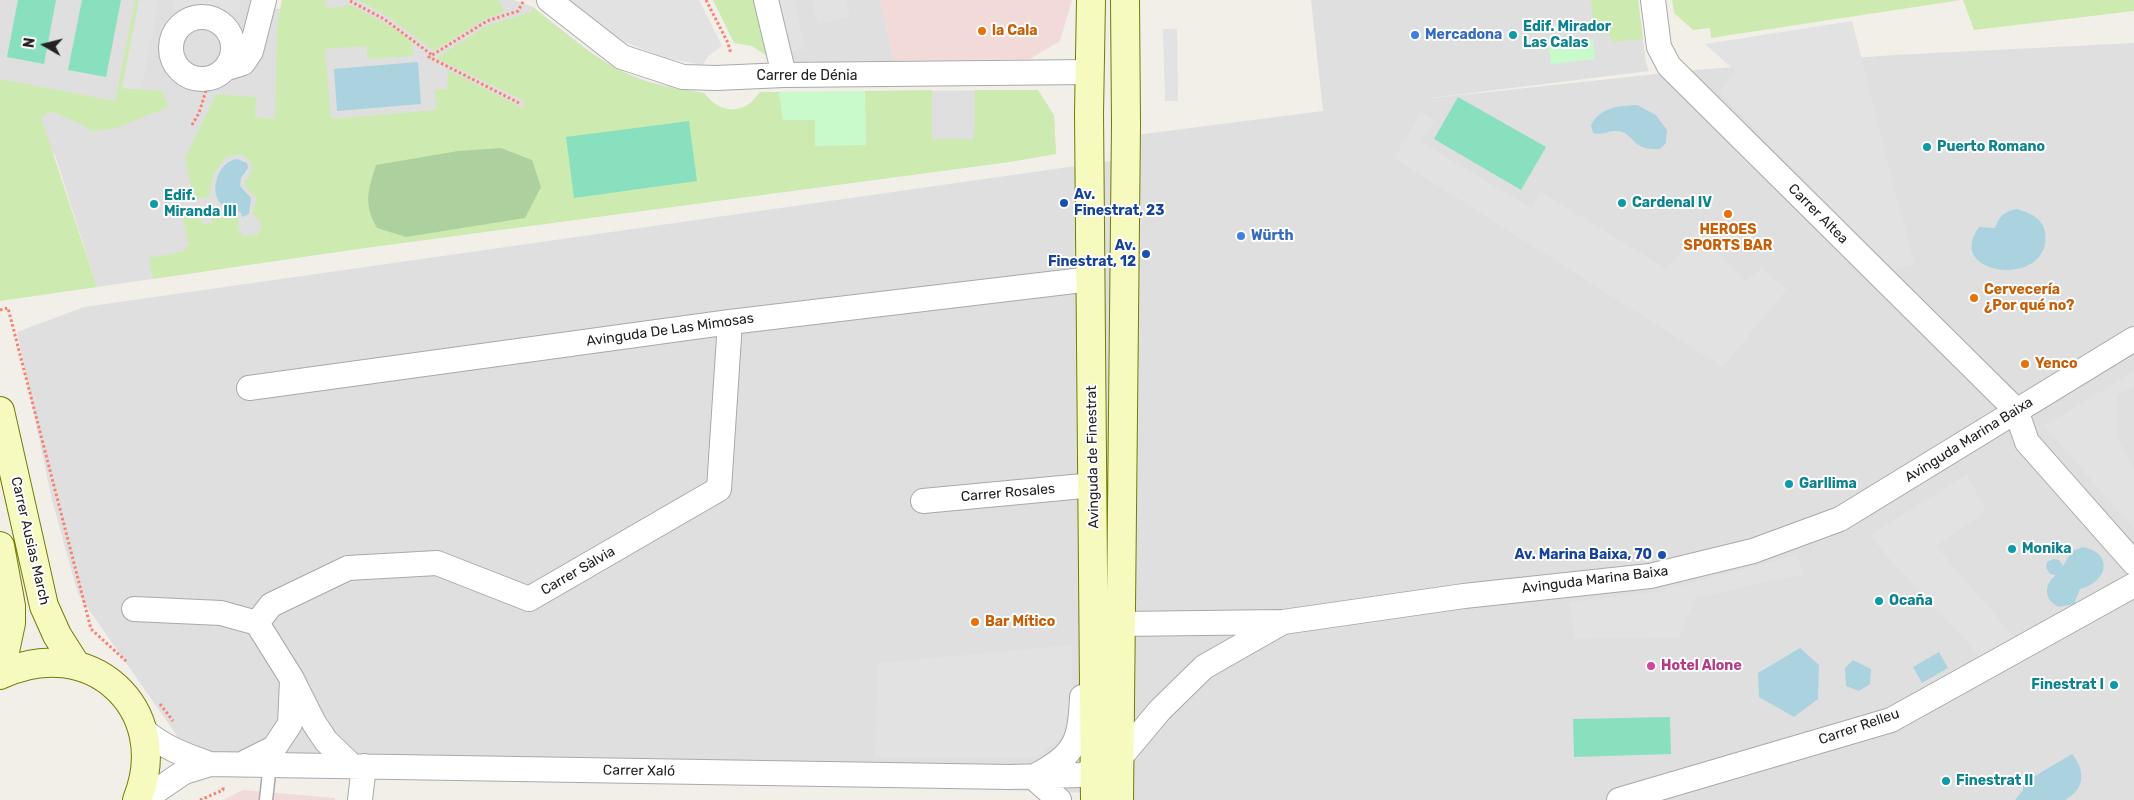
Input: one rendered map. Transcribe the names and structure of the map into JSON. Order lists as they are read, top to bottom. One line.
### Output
{"streets":{"main road":["Avinguda de Finestrat","Carrer Ausias March"],"street":["Carrer de Dénia","Carrer Altea","Avinguda De Las Mimosas","Avinguda Marina Baixa","Carrer Rosales","Carrer Sàlvia","Carrer Relleu","Carrer Xaló"]},"crossings":[["Carrer de Dénia","Avinguda de Finestrat"],["Carrer Altea","Avinguda Marina Baixa"],["Avinguda De Las Mimosas","Avinguda de Finestrat"],["Avinguda De Las Mimosas","Carrer Sàlvia"],["Avinguda Marina Baixa","Avinguda de Finestrat"],["Avinguda de Finestrat","Carrer Rosales"],["Avinguda de Finestrat","Carrer Xaló"]],"places":["la Cala","Mercadona","Edif. Mirador Las Calas","Puerto Romano","Av. Finestrat, 23","Cardenal IV","Edif. Miranda III","HEROES SPORTS BAR","Würth","Av. Finestrat, 12","Cervecería ¿Por qué no?","Yenco","Garllima","Monika","Av. Marina Baixa, 70","Ocaña","Bar Mítico","Hotel Alone","Finestrat I","Finestrat II"],"north":"left"}
